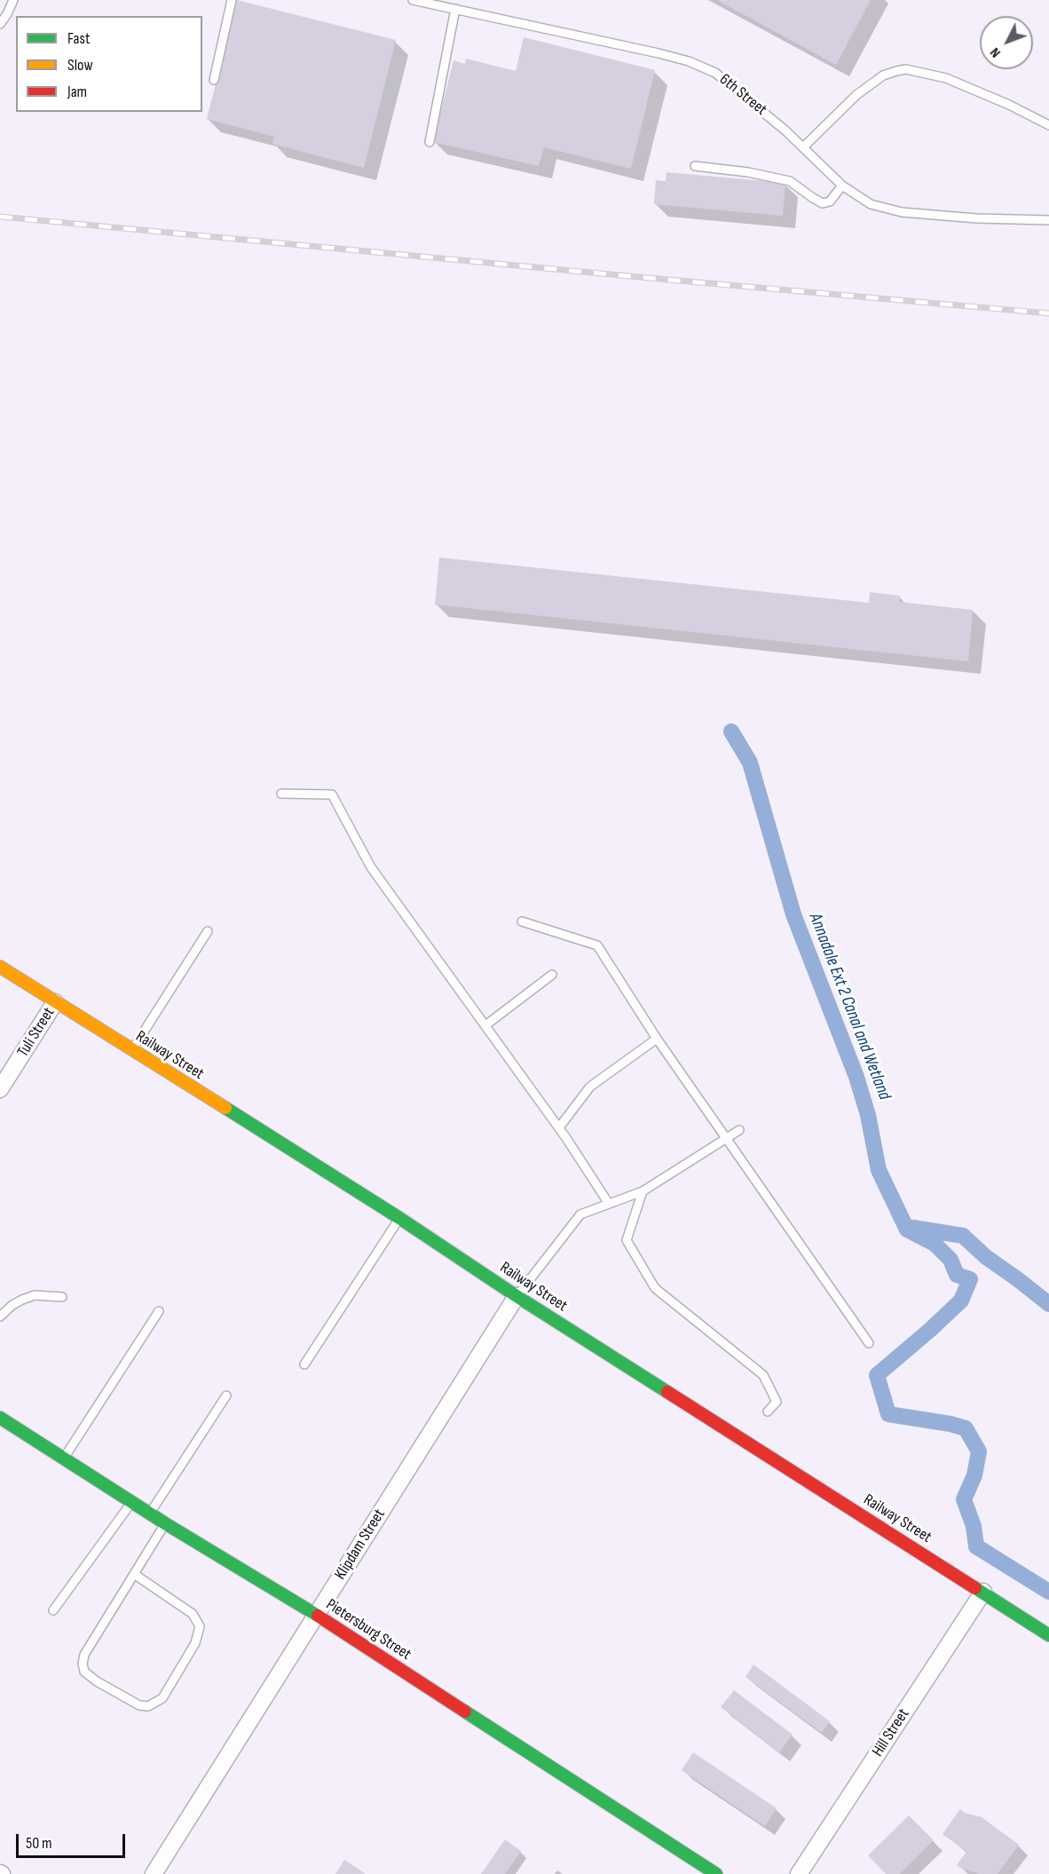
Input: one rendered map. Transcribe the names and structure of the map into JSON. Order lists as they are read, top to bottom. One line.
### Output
{"streets":{"street":["Tuli Street","Railway Street","Klipdam Street","Pietersburg Street","Hill Street"],"lane":["6th Street"]},"crossings":[["Tuli Street","Railway Street"],["Railway Street","Klipdam Street"],["Railway Street","Hill Street"],["Klipdam Street","Pietersburg Street"]],"water":["Annadale Ext 2 Canal and Wetland"],"legend":["Fast","Slow","Jam"],"scale_bar":"50 m","north":"bottom left"}
